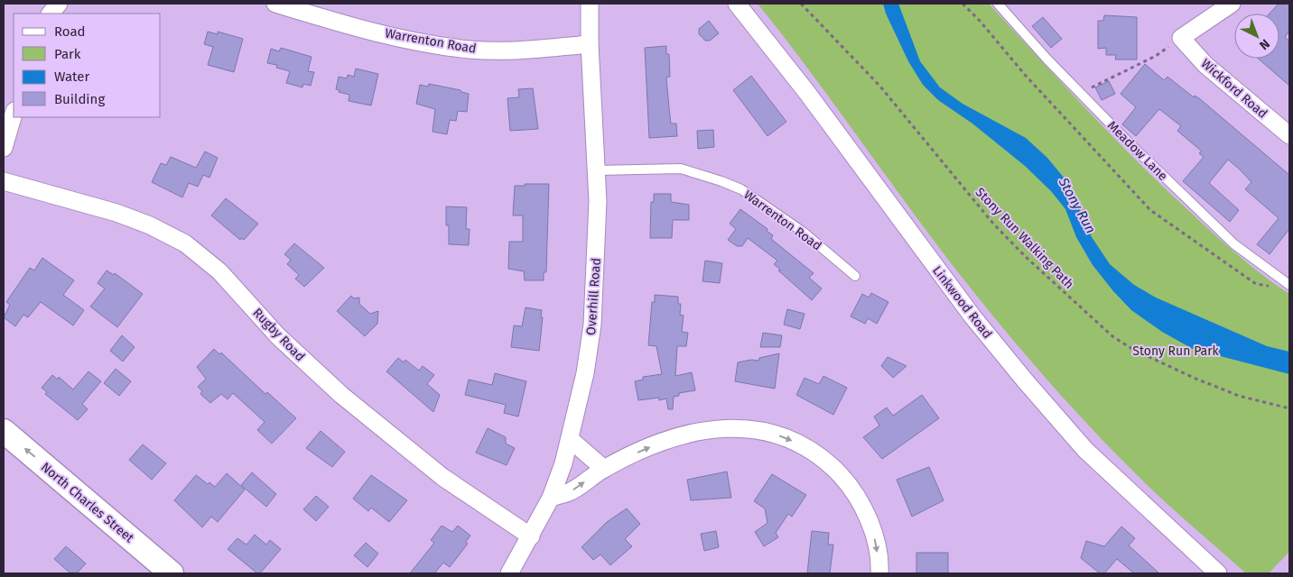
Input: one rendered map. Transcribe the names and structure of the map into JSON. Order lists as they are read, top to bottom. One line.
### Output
{"streets":{"main road":["North Charles Street"],"street":["Warrenton Road","Wickford Road","Overhill Road","Linkwood Road","Rugby Road"],"lane":["Meadow Lane"],"path":["Stony Run Walking Path"]},"crossings":[["Warrenton Road","Overhill Road"],["Overhill Road","Rugby Road"]],"one_way":["North Charles Street"],"water":["Stony Run"],"parks":["Stony Run Park"],"legend":["Road","Park","Water","Building"],"north":"bottom right"}
